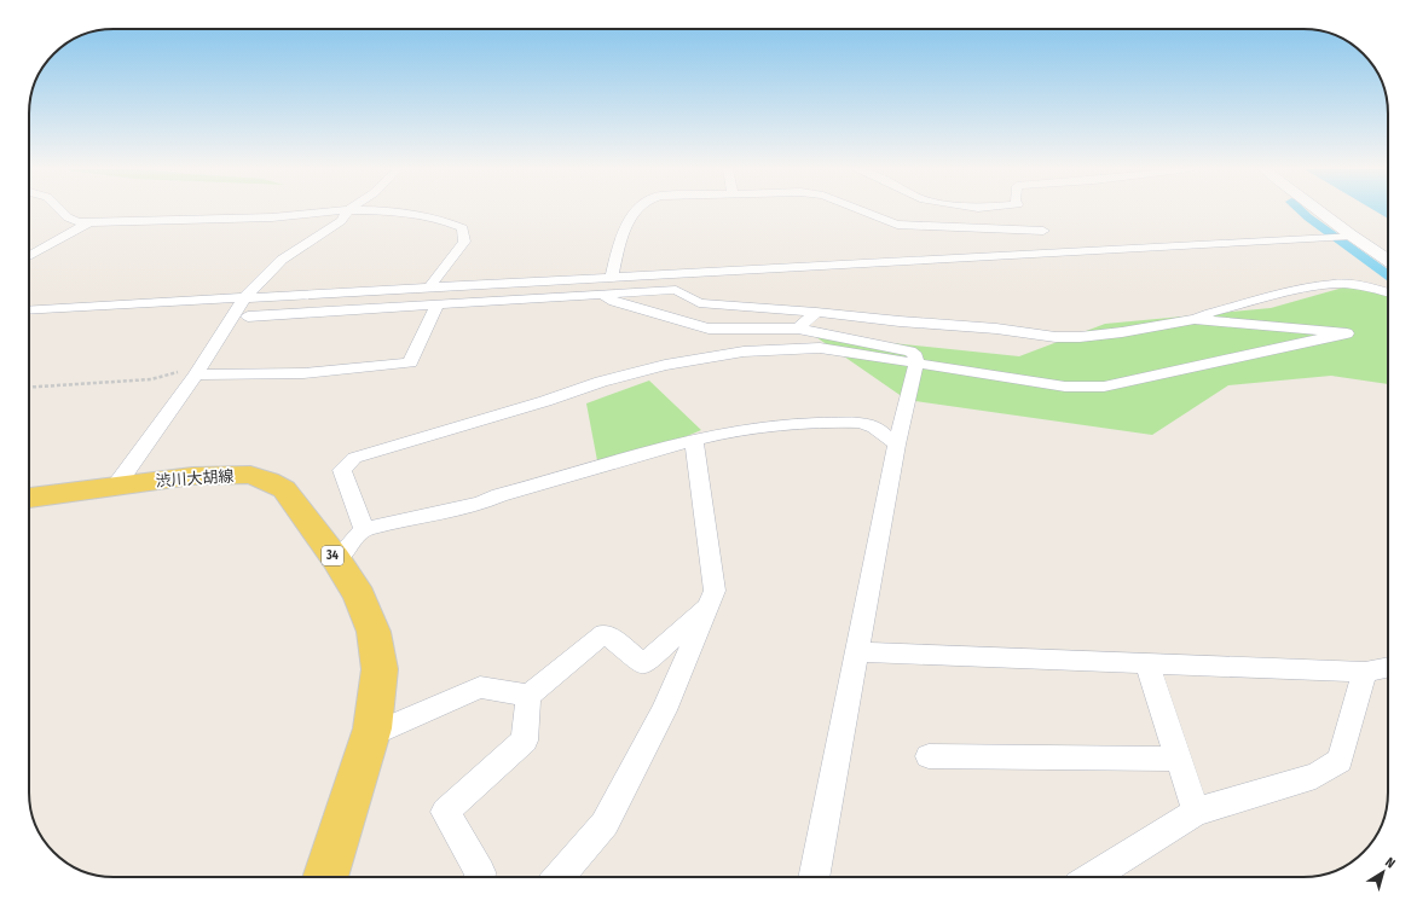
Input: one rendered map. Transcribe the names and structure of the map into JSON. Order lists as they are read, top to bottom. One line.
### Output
{"streets":{"main road":["渋川大胡線","34"]},"north":"top right"}
